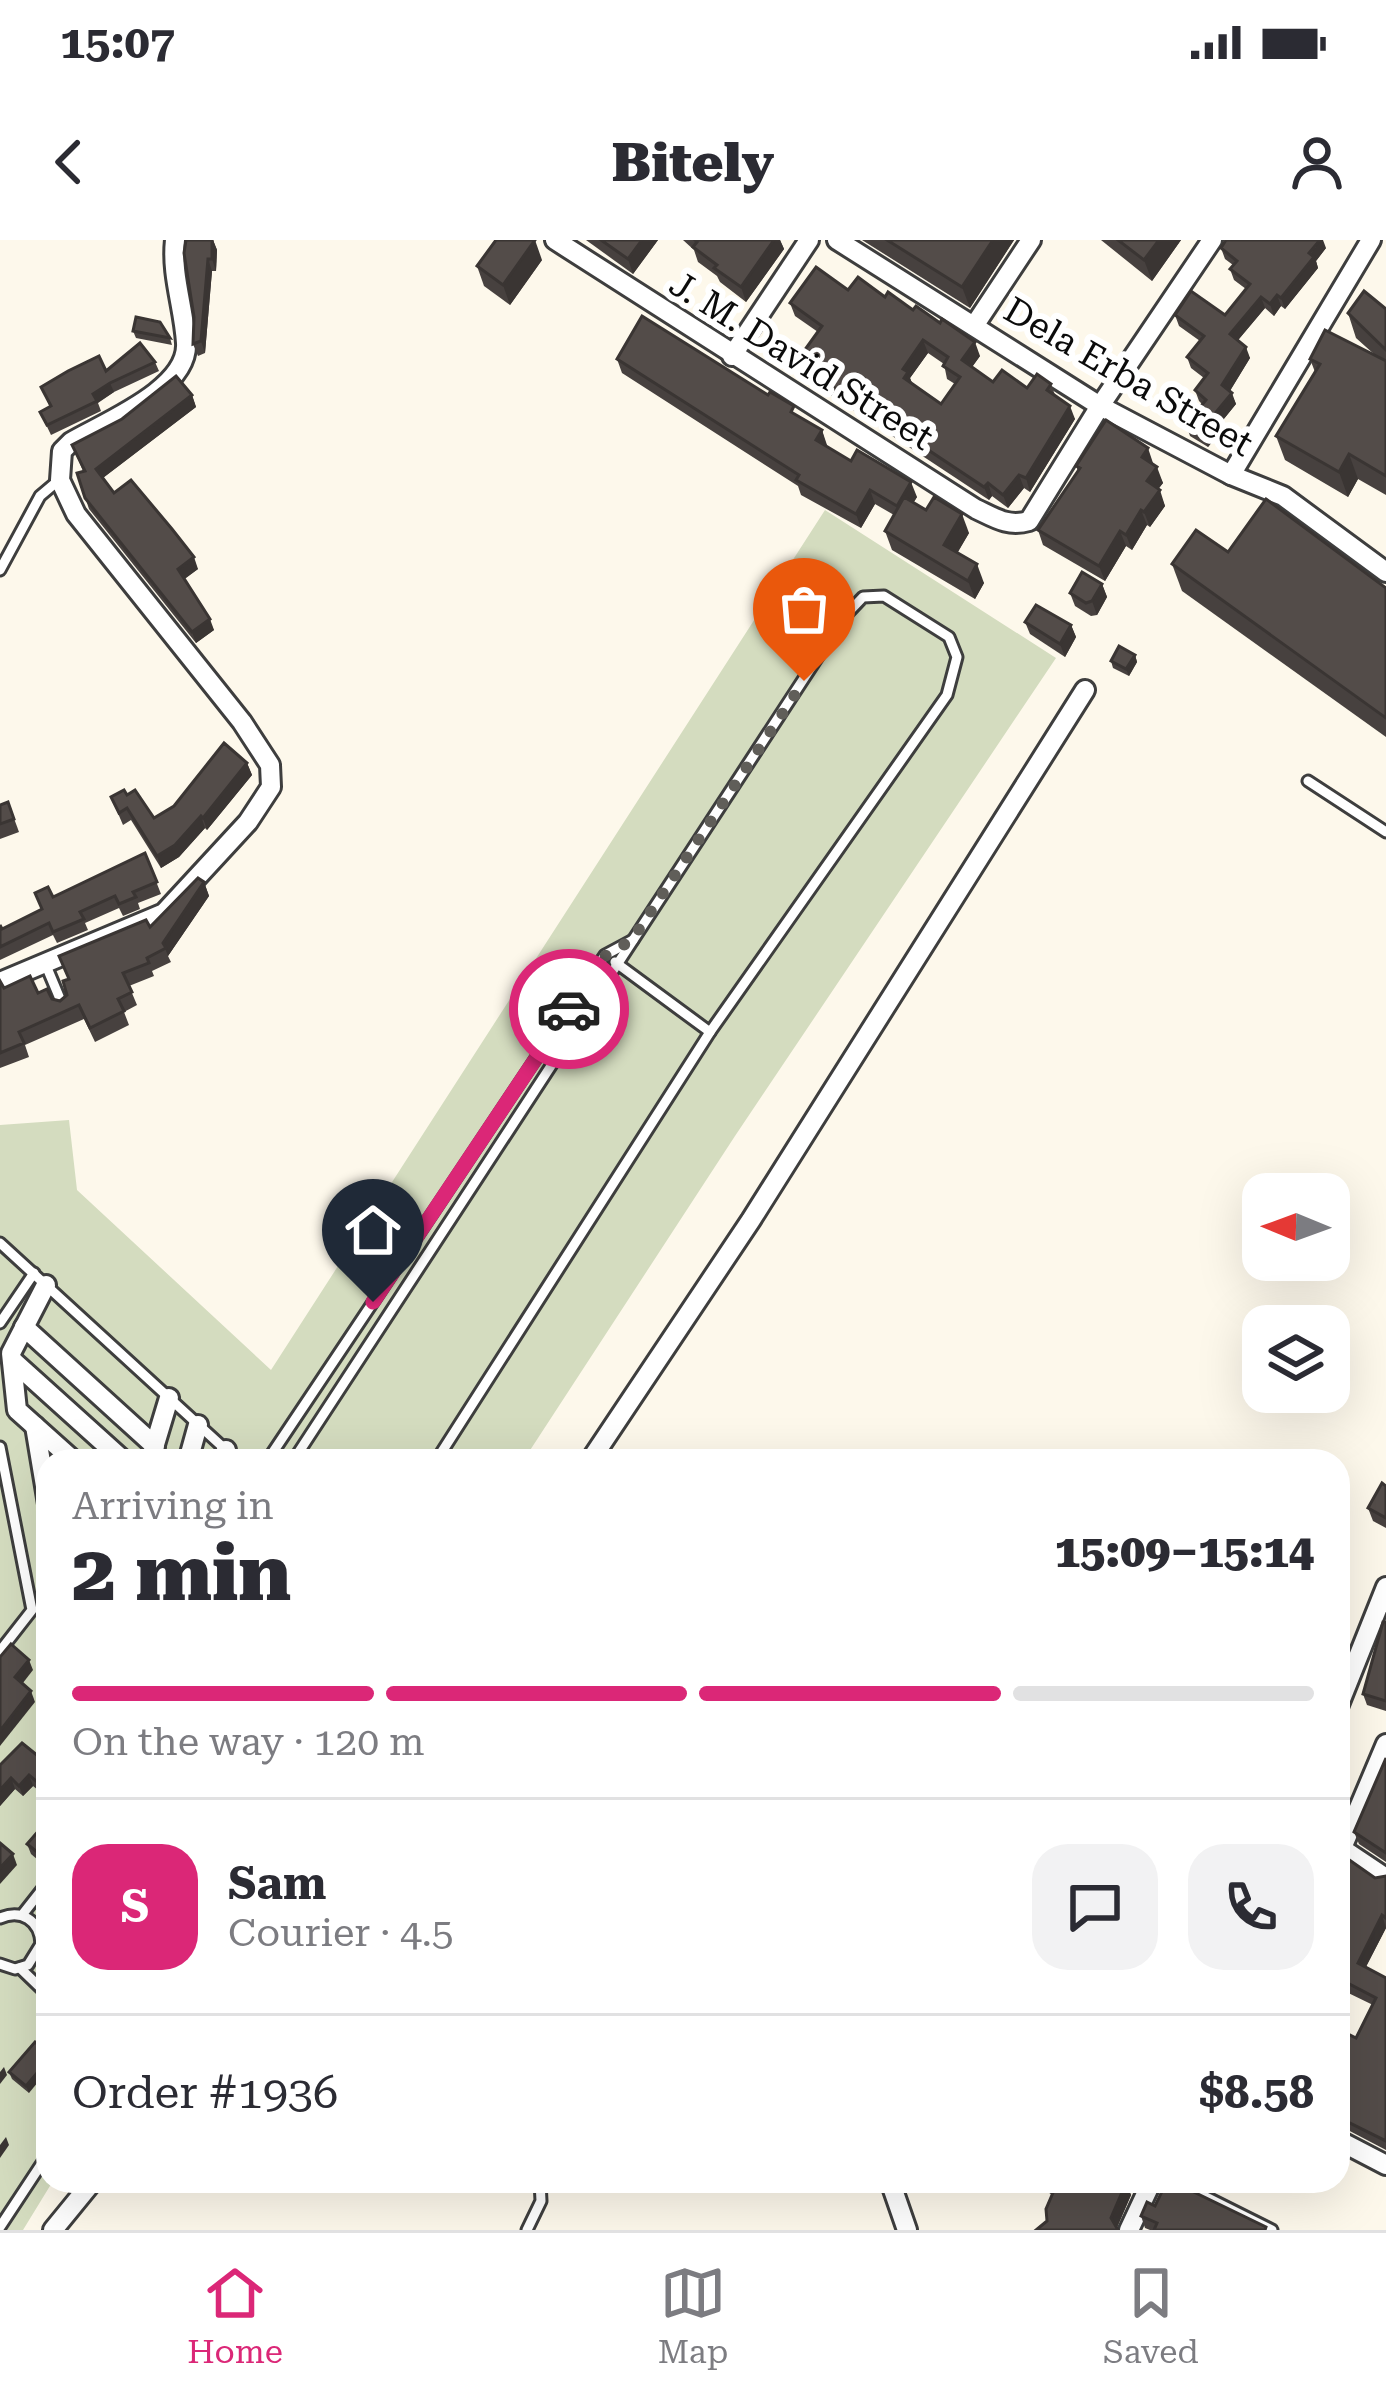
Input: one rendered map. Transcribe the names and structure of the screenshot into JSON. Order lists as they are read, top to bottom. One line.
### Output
{"streets":{"street":["J. M. David Street","Dela Erba Street"]},"crossings":[["J. M. David Street","Dela Erba Street"]],"north":"left","page":{"status":"15:07","header":"Bitely","heading":["2 min","Arriving in","15:09–15:14"],"panel":["Sam","Courier · 4.5","Order #1936","$8.58"],"bar":"On the way · 120 m","round":"S","tabs":["Home","Map","Saved"]}}
